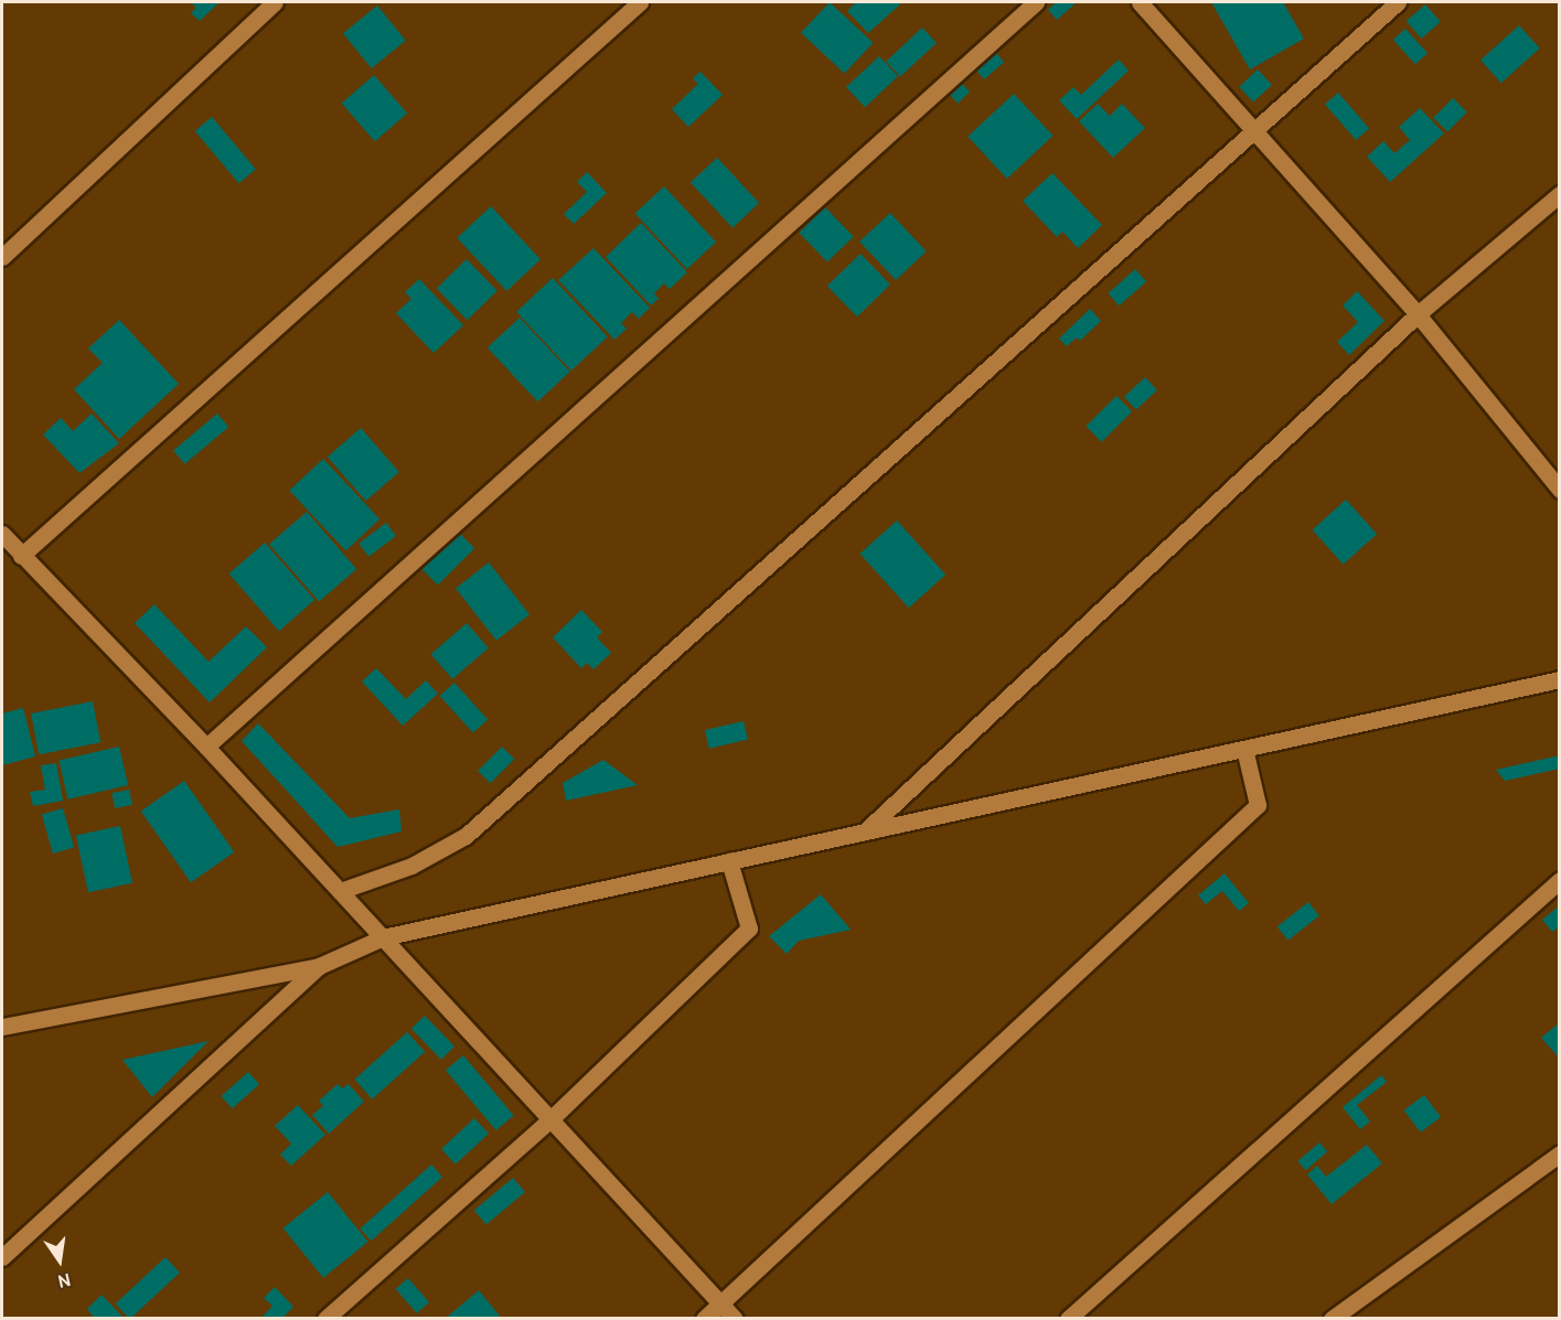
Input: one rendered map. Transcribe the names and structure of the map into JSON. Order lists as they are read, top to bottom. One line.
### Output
{"north":"bottom"}
